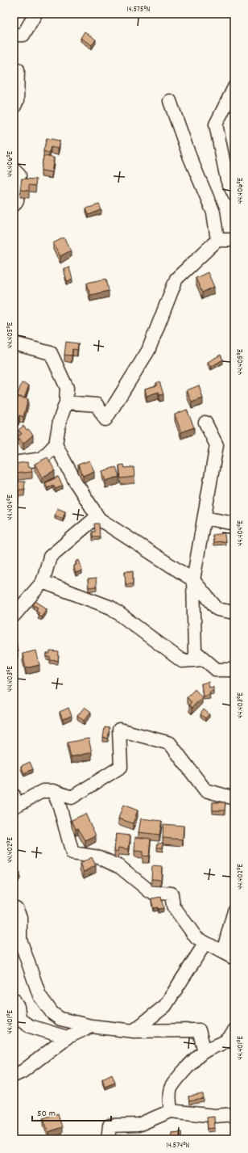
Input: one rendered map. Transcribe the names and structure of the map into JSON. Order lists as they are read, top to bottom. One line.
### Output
{"scale_bar":"50 m","coordinates":["14.575°N","44.406°E","44.405°E","44.404°E","44.403°E","44.402°E","44.401°E","14.574°N"]}
